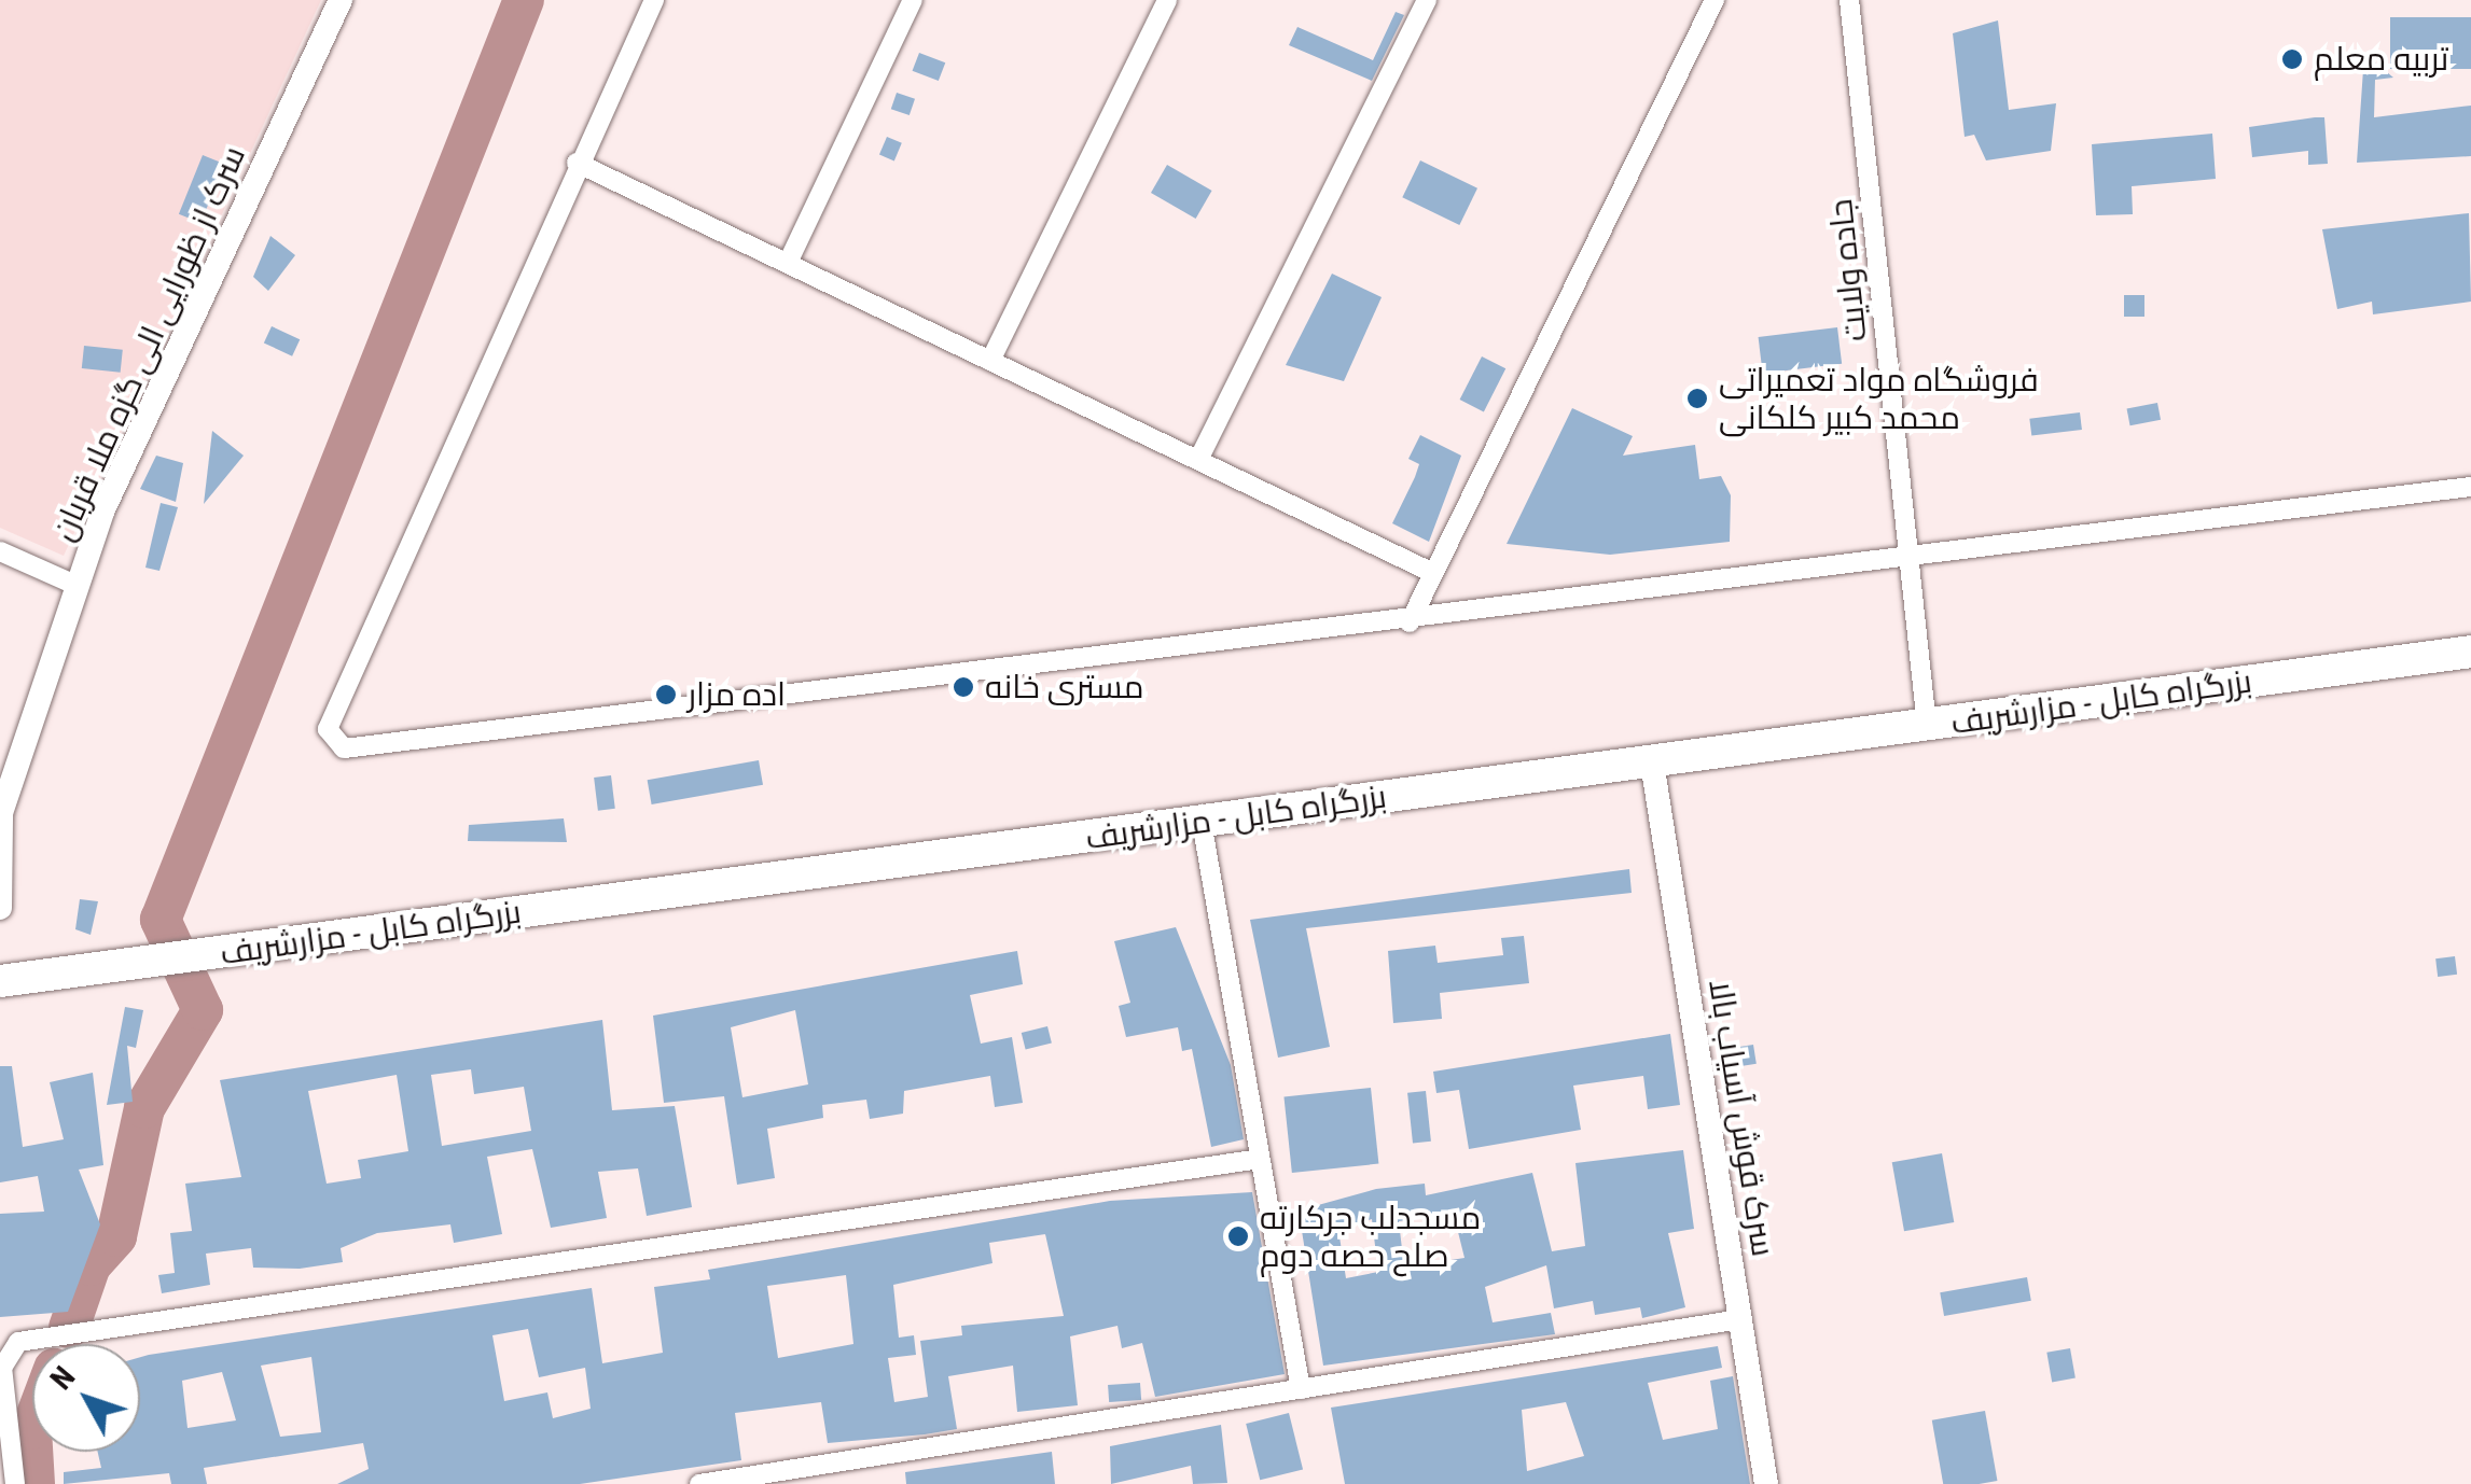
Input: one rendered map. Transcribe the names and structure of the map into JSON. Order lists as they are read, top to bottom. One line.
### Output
{"streets":{"highway":["بزرگراه کابل - مزارشریف"],"street":["جاده ولایت","سرک از ظورایی الی گزه ملا قربان","سرک قوش آسیاب بالا"]},"crossings":[["جاده ولایت","بزرگراه کابل - مزارشریف"],["بزرگراه کابل - مزارشریف","سرک قوش آسیاب بالا"]],"places":["تربیه معلم","فروشگاه مواد تعمیراتی محمد کبیر کلکانی","مستری خانه","اده مزار","مسجدلب جرکارته صلح حصه دوم"],"north":"top left"}
